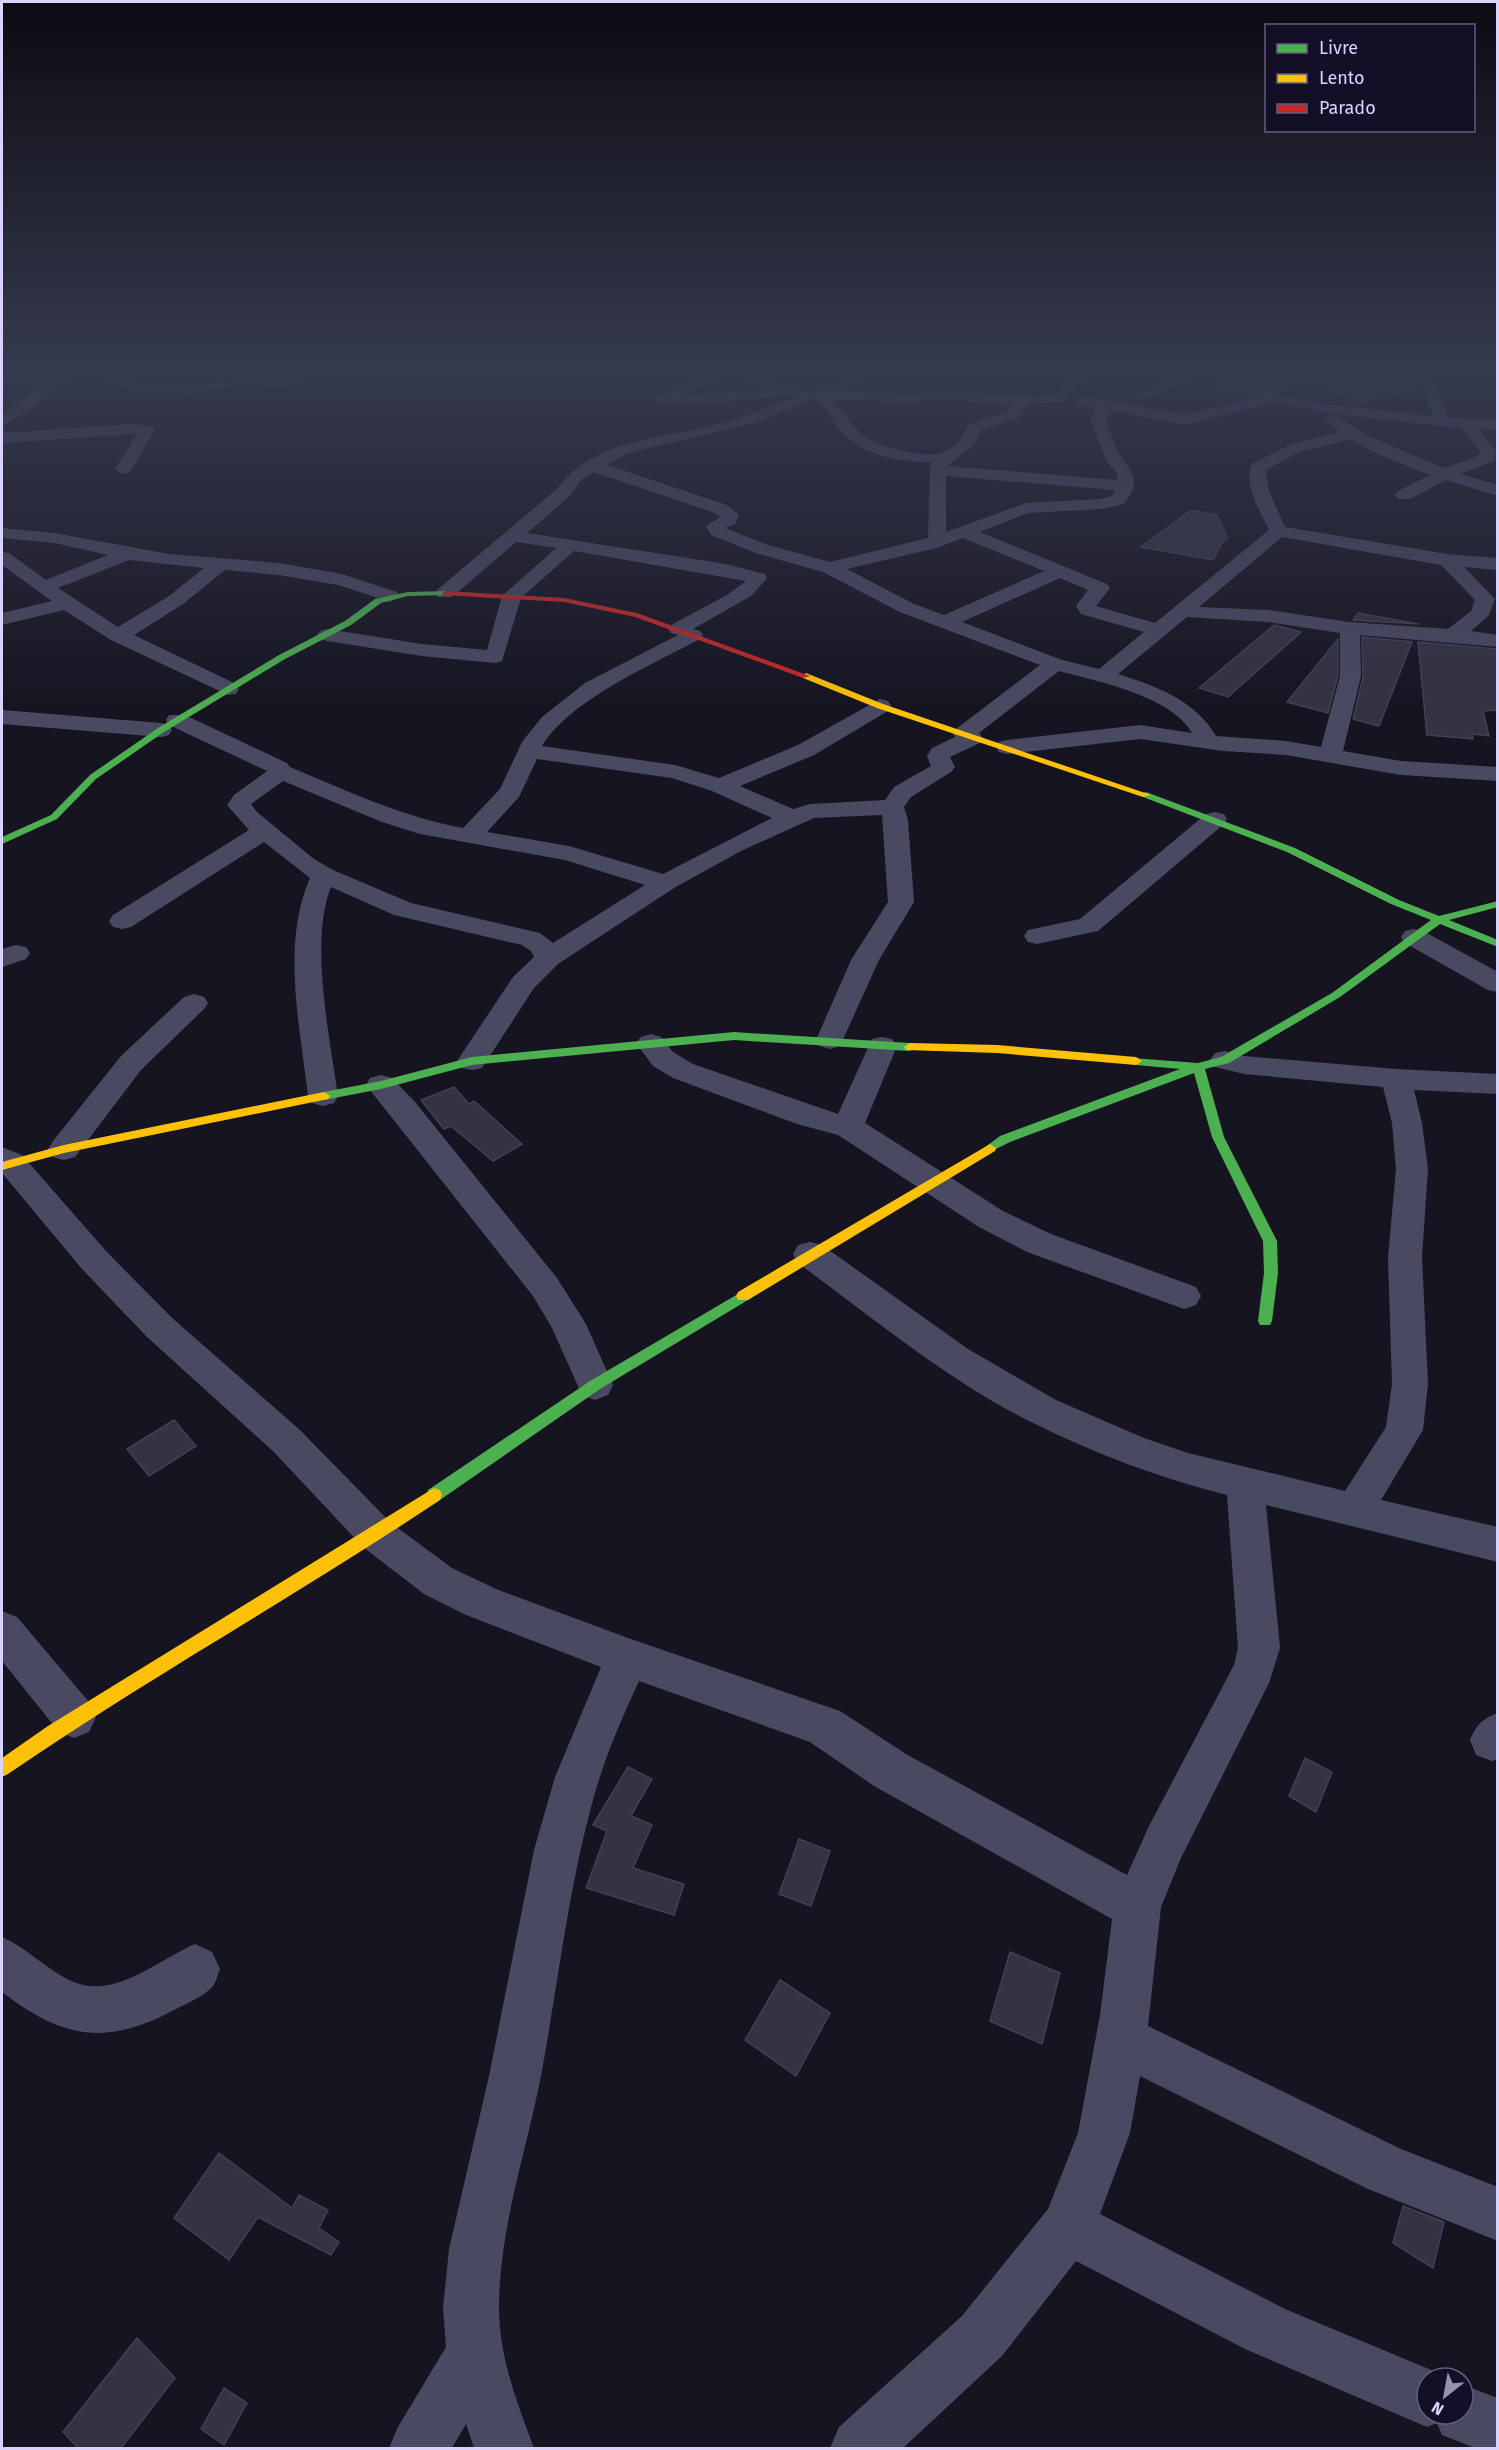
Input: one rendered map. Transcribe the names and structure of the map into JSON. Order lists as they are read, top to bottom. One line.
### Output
{"legend":["Livre","Lento","Parado"],"north":"bottom left"}
